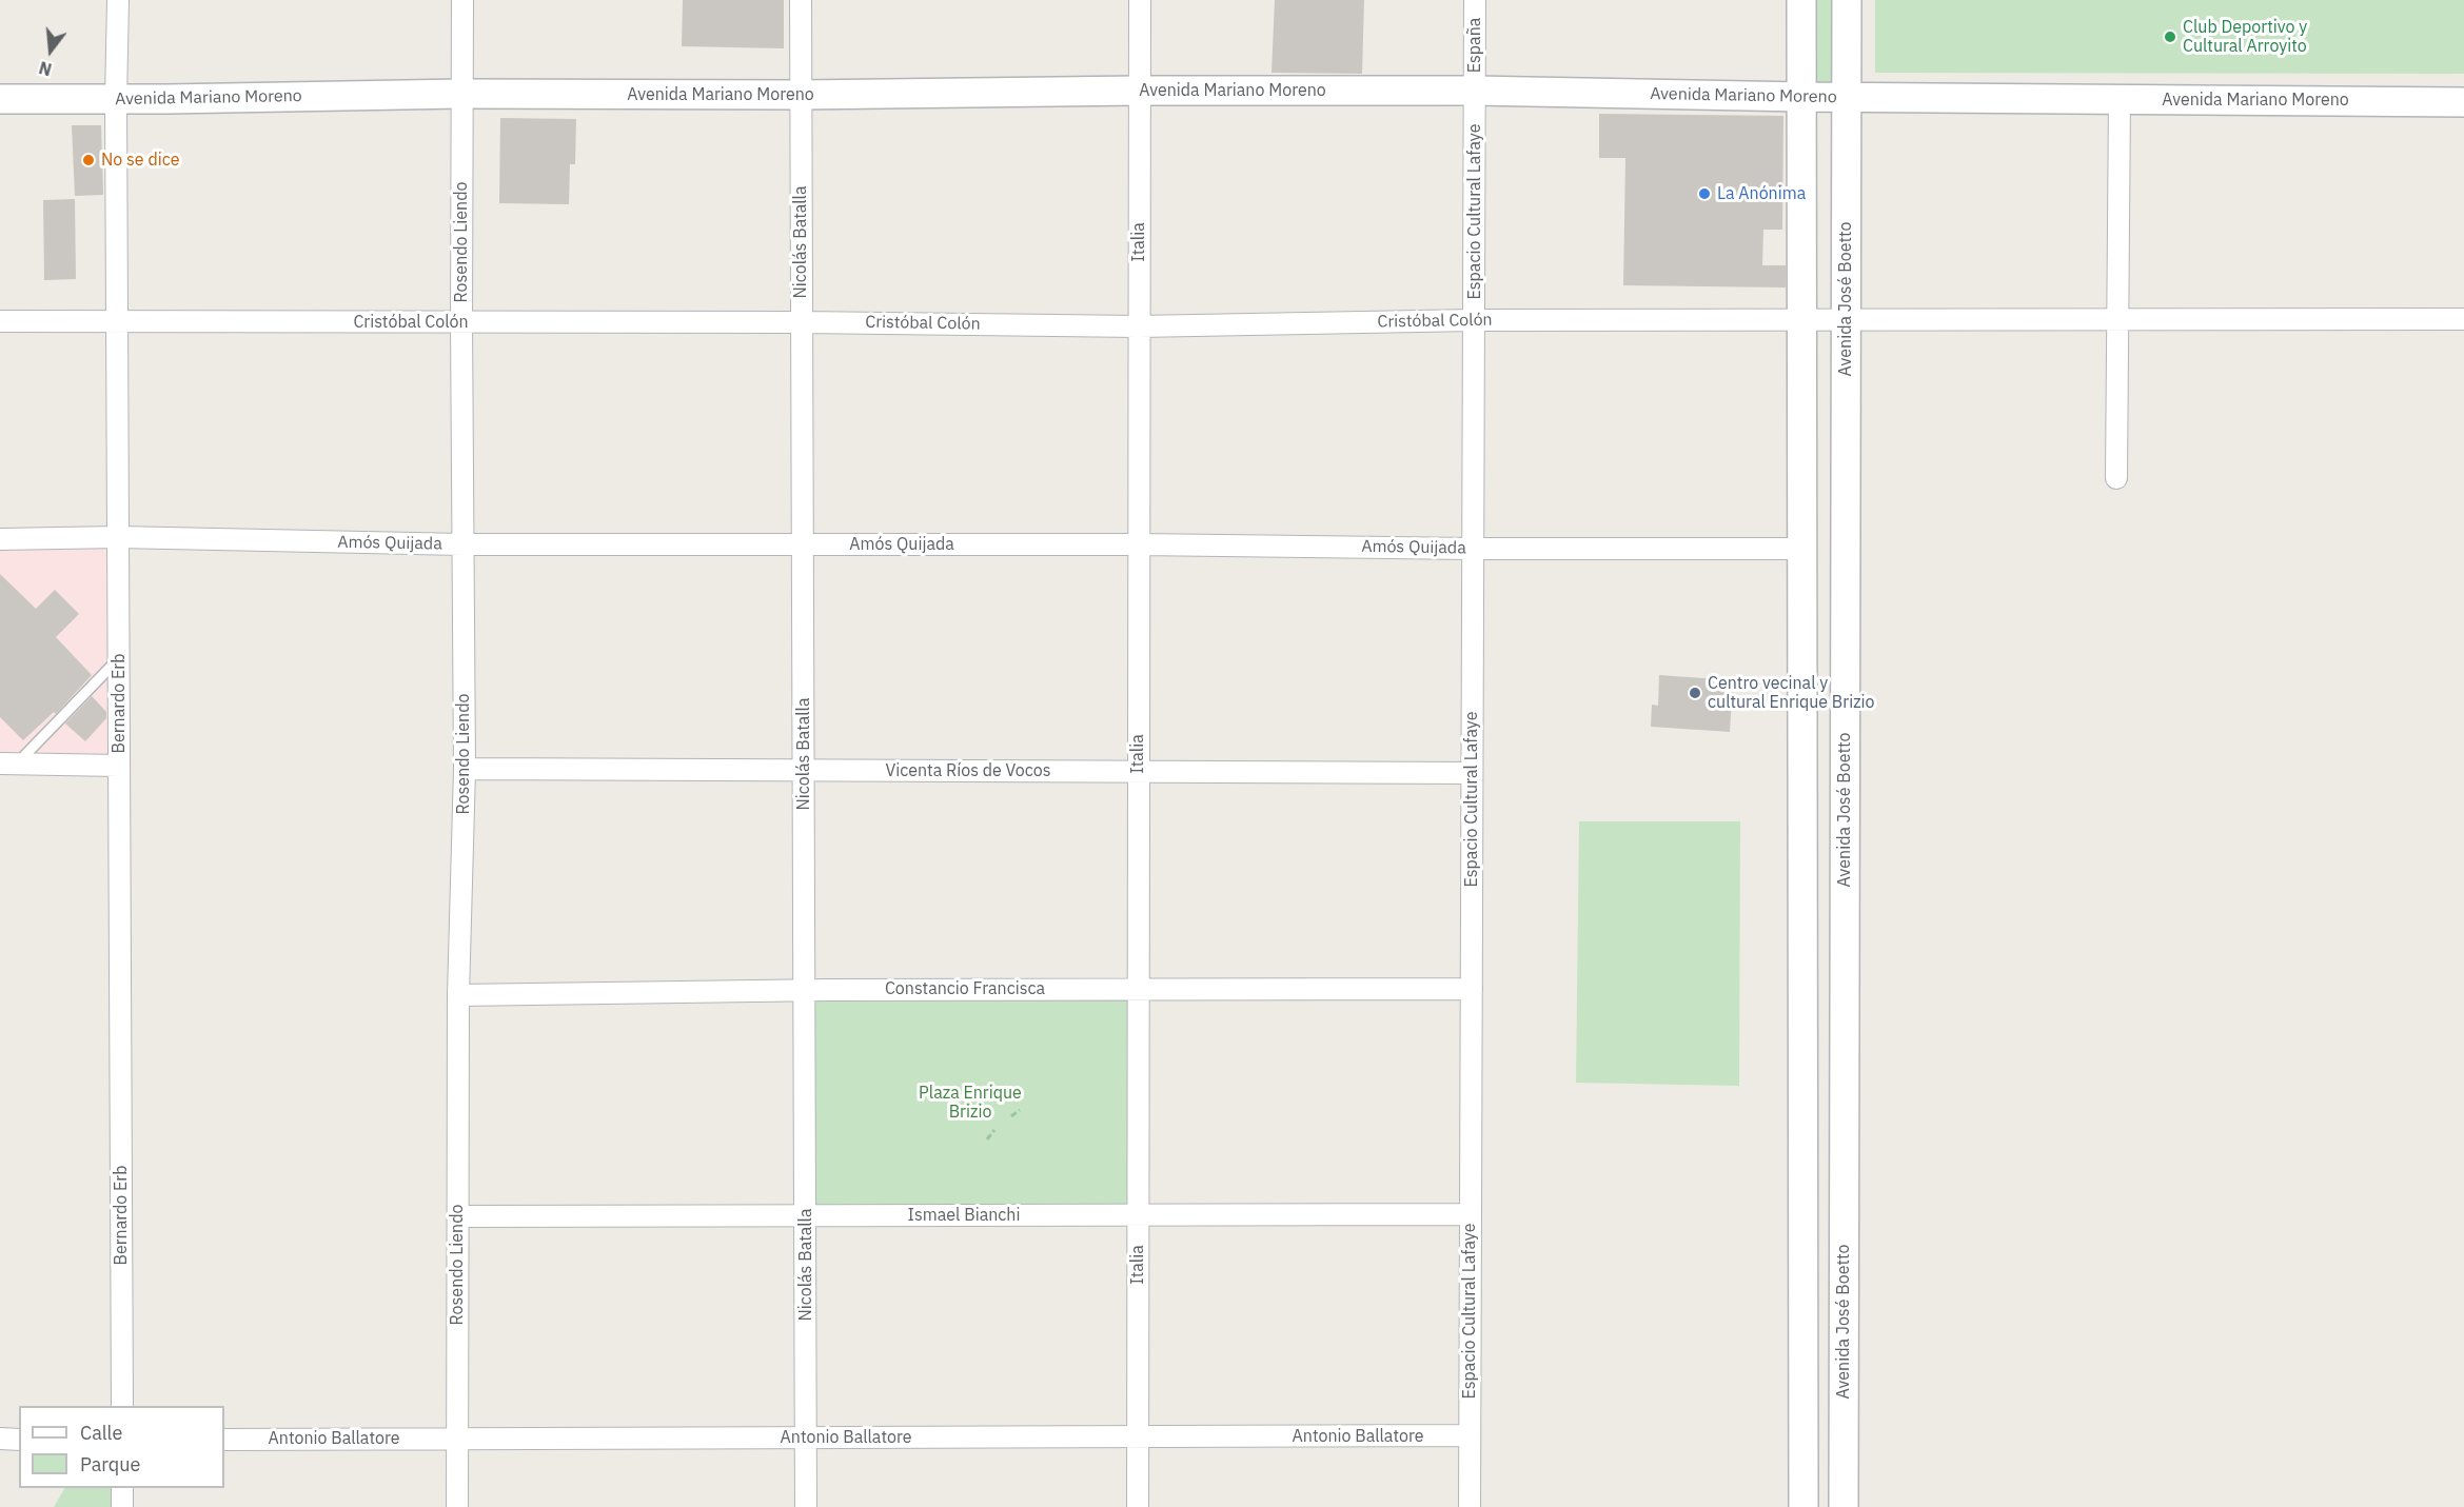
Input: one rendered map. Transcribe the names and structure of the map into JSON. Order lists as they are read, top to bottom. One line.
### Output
{"streets":{"main road":["Avenida Mariano Moreno","Avenida José Boetto"],"street":["España","Espacio Cultural Lafaye","Rosendo Liendo","Nicolás Batalla","Italia","Cristóbal Colón","Amós Quijada","Bernardo Erb","Vicenta Ríos de Vocos","Constancio Francisca","Ismael Bianchi","Antonio Ballatore"]},"crossings":[["España","Avenida Mariano Moreno"],["España","Espacio Cultural Lafaye"],["Avenida Mariano Moreno","Espacio Cultural Lafaye"],["Avenida Mariano Moreno","Rosendo Liendo"],["Avenida Mariano Moreno","Nicolás Batalla"],["Avenida Mariano Moreno","Italia"],["Avenida Mariano Moreno","Avenida José Boetto"],["Avenida Mariano Moreno","Bernardo Erb"],["Espacio Cultural Lafaye","Cristóbal Colón"],["Espacio Cultural Lafaye","Amós Quijada"],["Espacio Cultural Lafaye","Vicenta Ríos de Vocos"],["Espacio Cultural Lafaye","Constancio Francisca"],["Espacio Cultural Lafaye","Ismael Bianchi"],["Espacio Cultural Lafaye","Antonio Ballatore"],["Rosendo Liendo","Cristóbal Colón"],["Rosendo Liendo","Amós Quijada"],["Rosendo Liendo","Vicenta Ríos de Vocos"],["Rosendo Liendo","Constancio Francisca"],["Rosendo Liendo","Ismael Bianchi"],["Rosendo Liendo","Antonio Ballatore"],["Nicolás Batalla","Cristóbal Colón"],["Nicolás Batalla","Amós Quijada"],["Nicolás Batalla","Vicenta Ríos de Vocos"],["Nicolás Batalla","Constancio Francisca"],["Nicolás Batalla","Ismael Bianchi"],["Nicolás Batalla","Antonio Ballatore"],["Italia","Cristóbal Colón"],["Italia","Amós Quijada"],["Italia","Vicenta Ríos de Vocos"],["Italia","Constancio Francisca"],["Italia","Ismael Bianchi"],["Italia","Antonio Ballatore"],["Avenida José Boetto","Cristóbal Colón"],["Cristóbal Colón","Bernardo Erb"],["Amós Quijada","Bernardo Erb"]],"parks":["Plaza Enrique Brizio"],"places":["Club Deportivo y Cultural Arroyito","No se dice","La Anónima","Centro vecinal y cultural Enrique Brizio"],"legend":["Calle","Parque"],"north":"bottom"}
